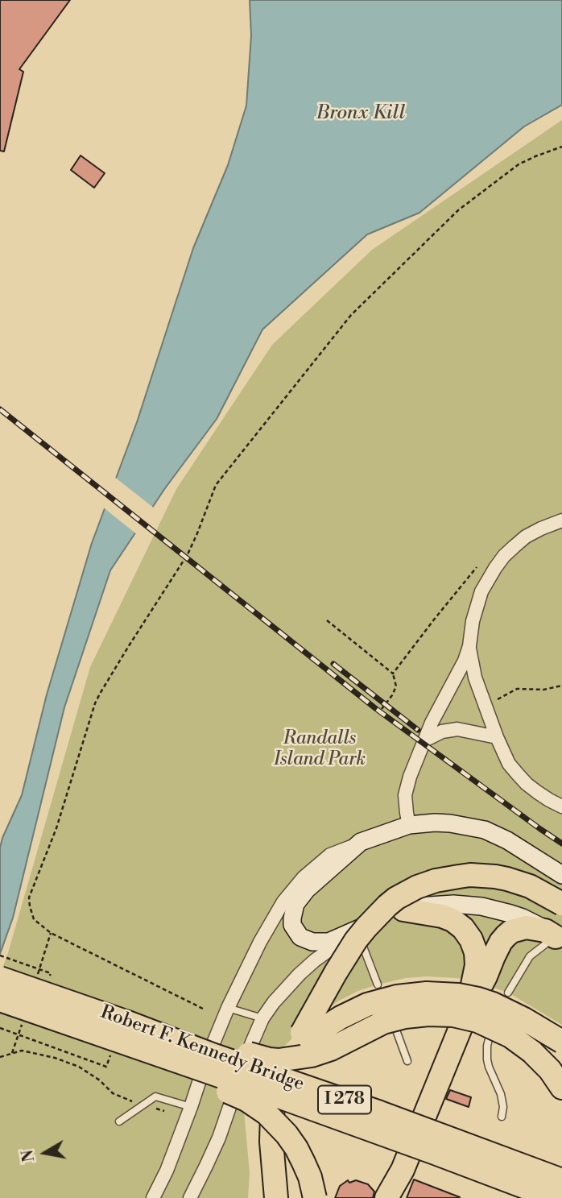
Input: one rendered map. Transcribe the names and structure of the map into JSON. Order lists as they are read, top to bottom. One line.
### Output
{"streets":{"highway":["Robert F. Kennedy Bridge","I 278"]},"water":["Bronx Kill"],"parks":["Randalls Island Park"],"north":"left"}
